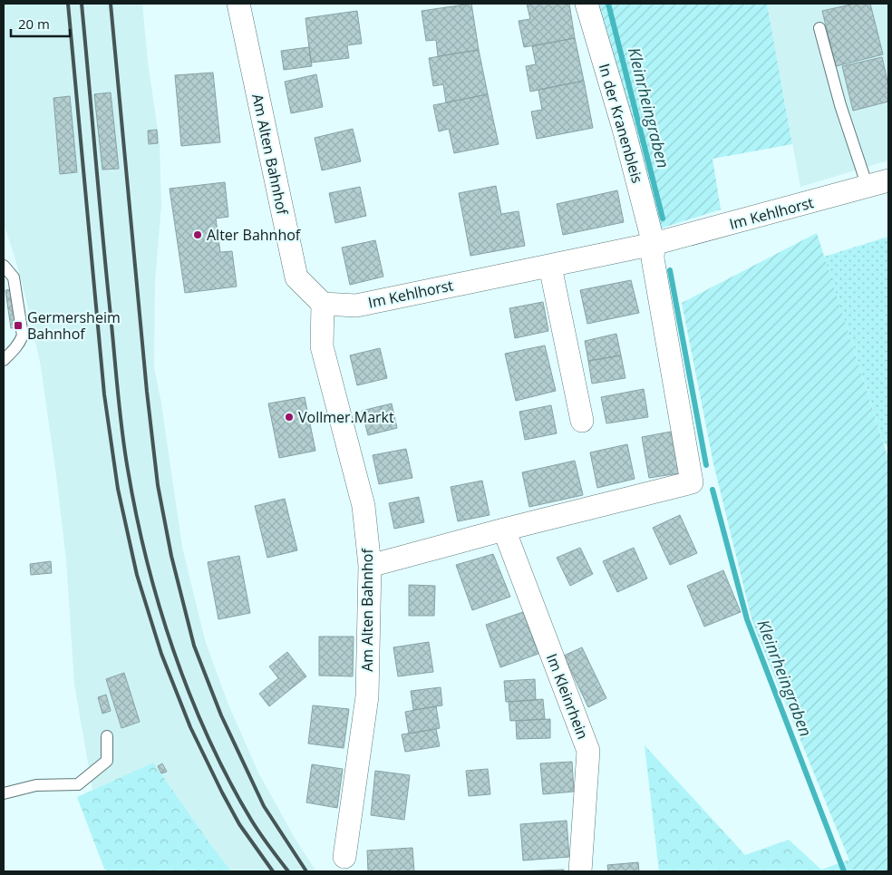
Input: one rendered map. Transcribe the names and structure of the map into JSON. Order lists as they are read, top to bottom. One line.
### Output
{"streets":{"street":["In der Kranenbleis","Am Alten Bahnhof","Im Kehlhorst","Im Kleinrhein"]},"crossings":[["In der Kranenbleis","Im Kehlhorst"],["Am Alten Bahnhof","Im Kehlhorst"]],"water":["Kleinrheingraben"],"places":{"other":["Alter Bahnhof","Vollmer.Markt"],"transit":["Germersheim Bahnhof"]},"scale_bar":"20 m"}
